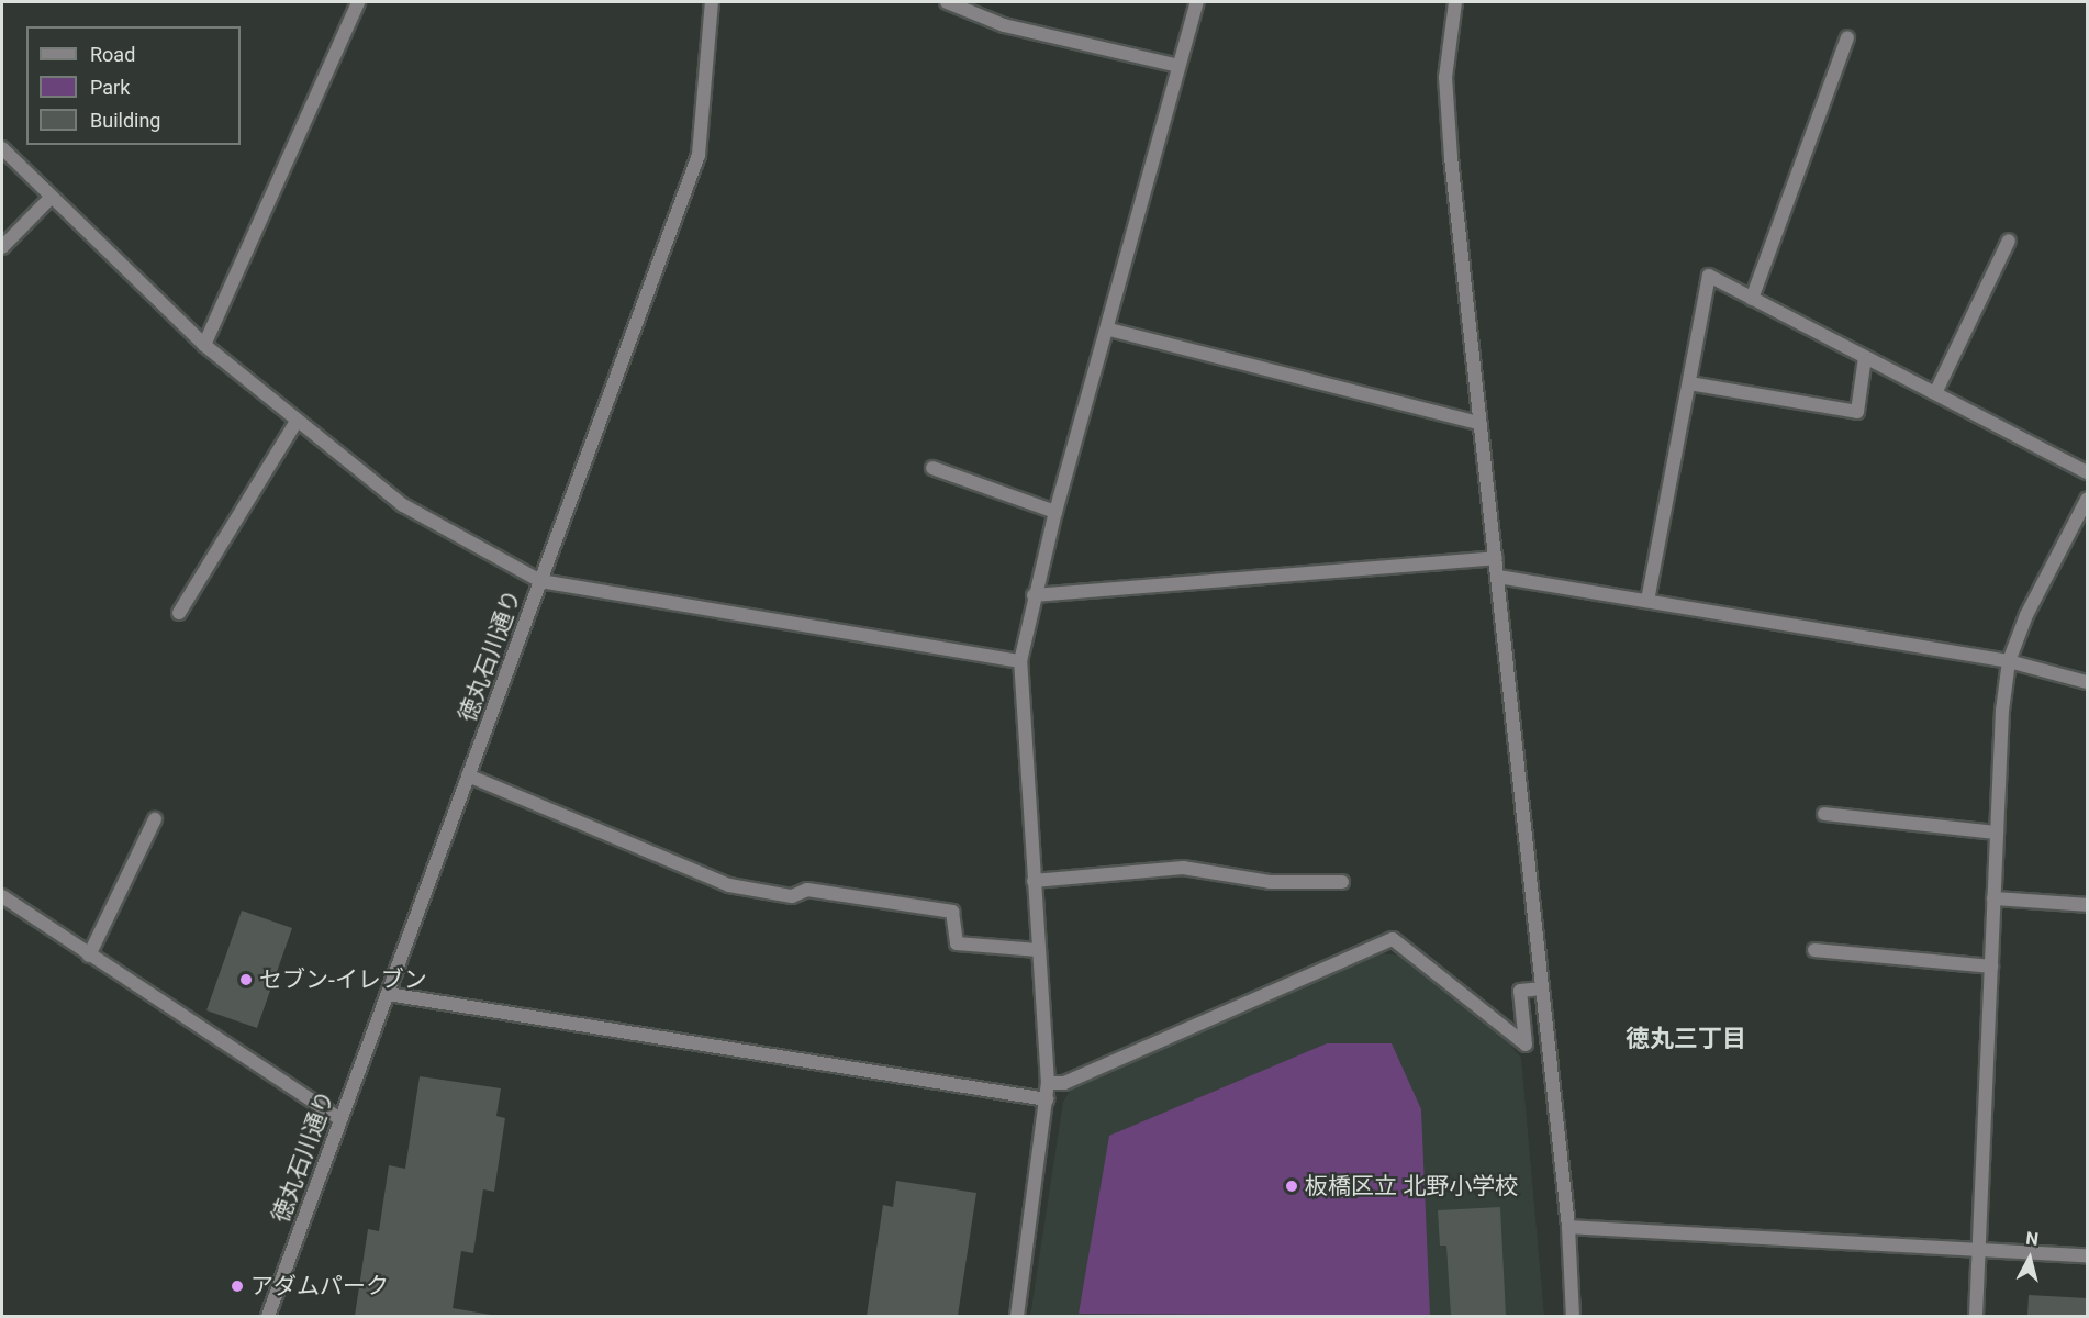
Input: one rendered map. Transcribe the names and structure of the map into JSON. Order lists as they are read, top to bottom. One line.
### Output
{"streets":{"street":["徳丸石川通り"]},"districts":["徳丸三丁目"],"places":["セブン-イレブン","板橋区立 北野小学校","アダムパーク"],"legend":["Road","Park","Building"],"north":"top"}
